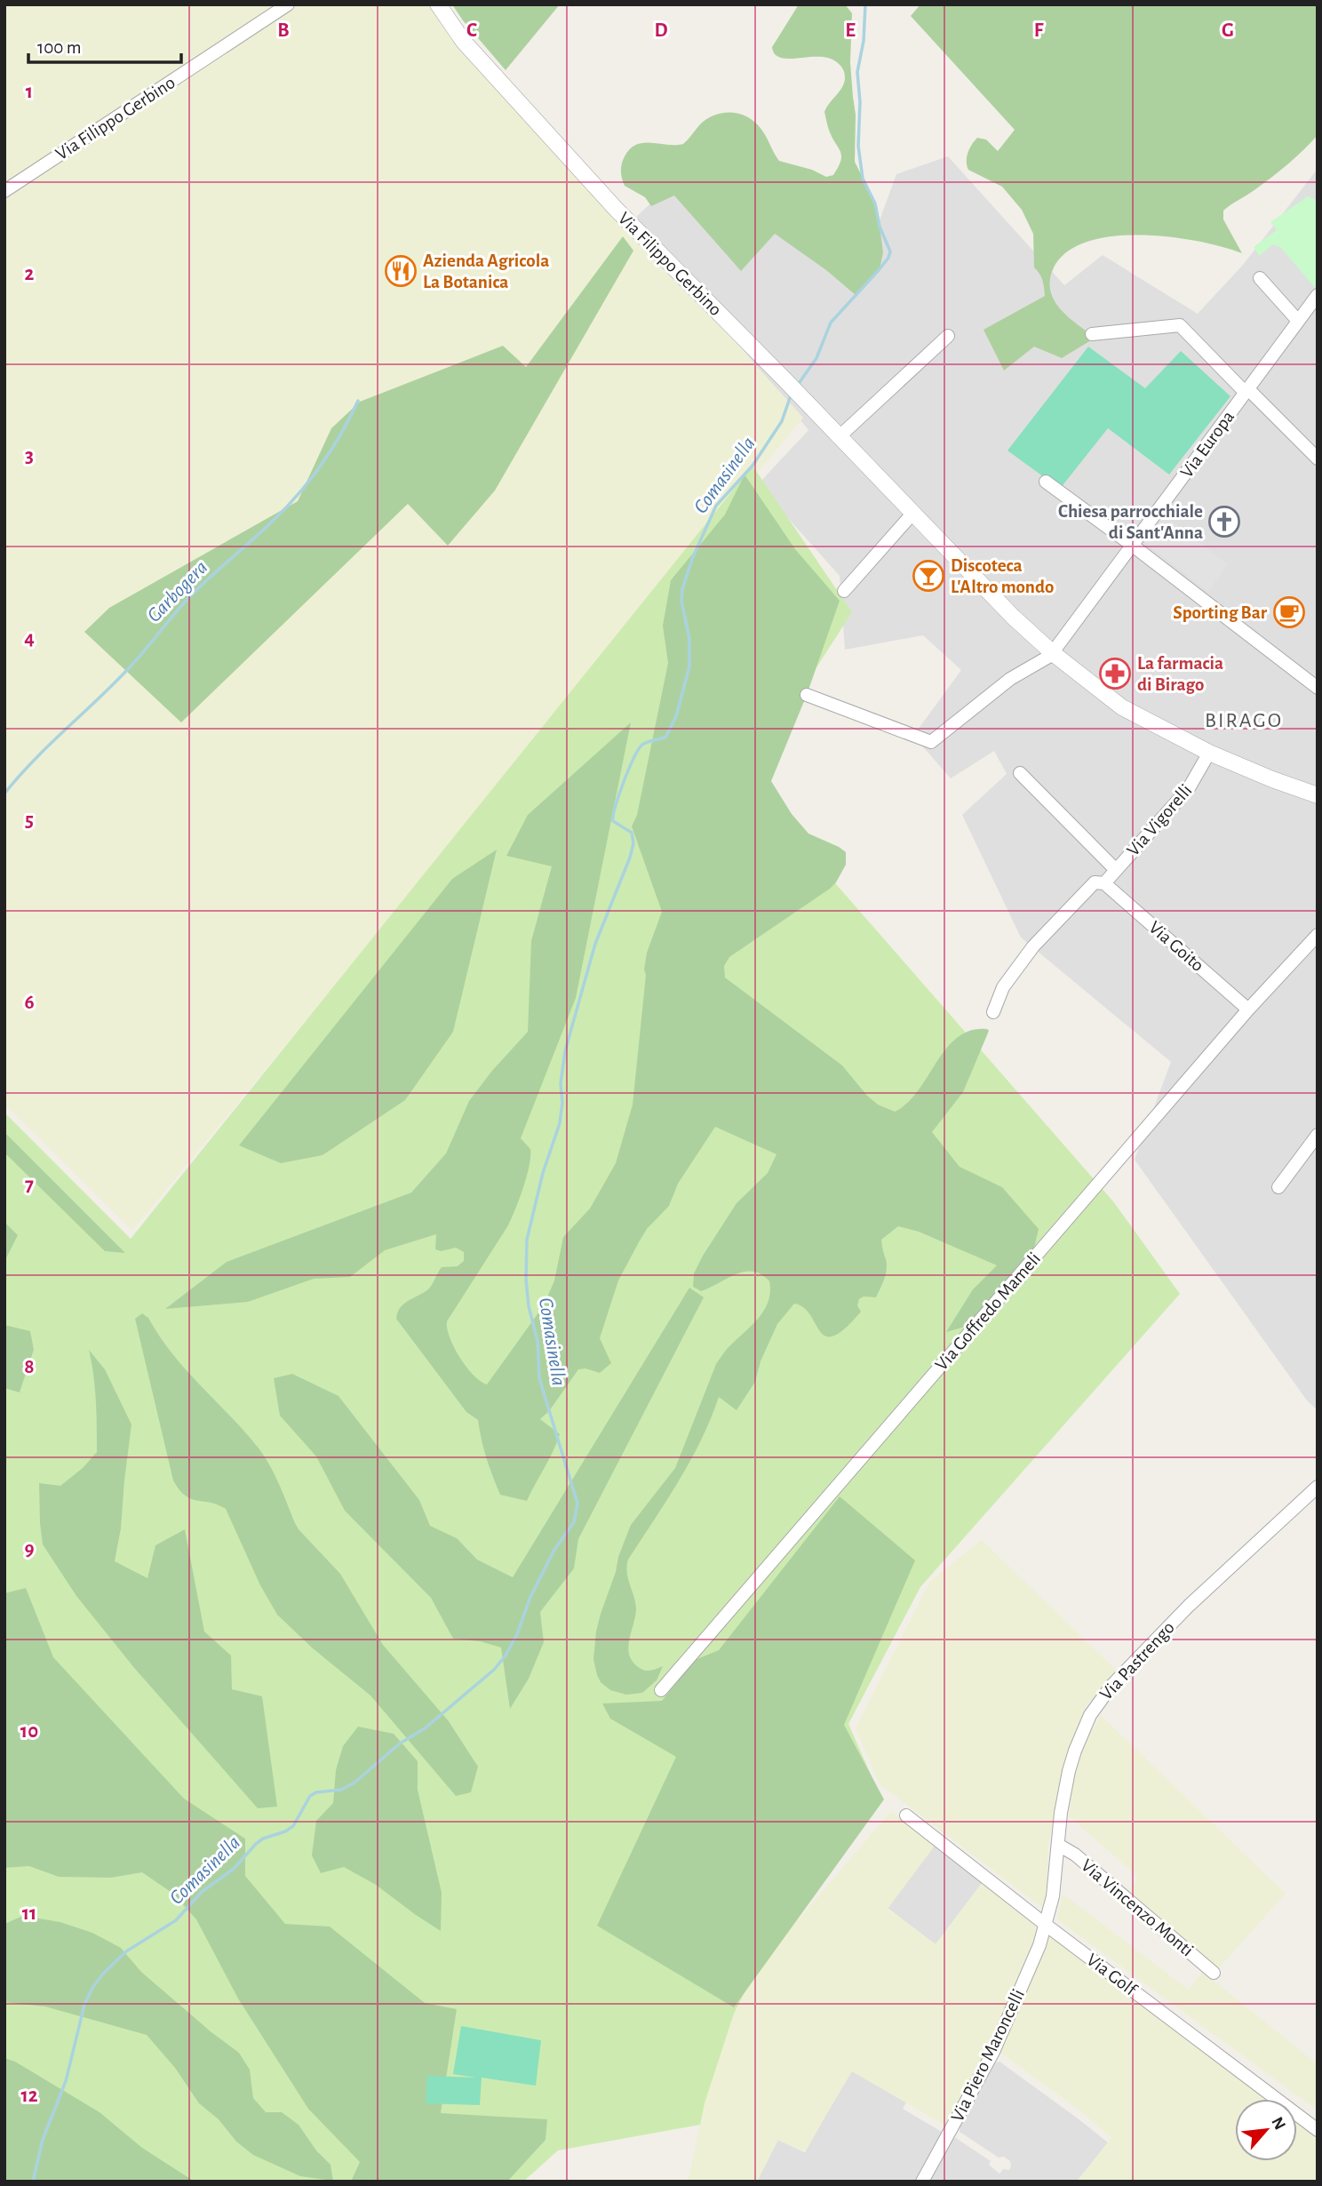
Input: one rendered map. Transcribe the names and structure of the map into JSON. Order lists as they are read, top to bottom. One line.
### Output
{"streets":{"street":["Via Filippo Gerbino","Via Europa","Via Vigorelli","Via Goito","Via Goffredo Mameli","Via Pastrengo","Via Vincenzo Monti","Via Golf","Via Piero Maroncelli"]},"crossings":[["Via Filippo Gerbino","Via Europa"],["Via Filippo Gerbino","Via Vigorelli"],["Via Vigorelli","Via Goito"],["Via Goito","Via Goffredo Mameli"],["Via Pastrengo","Via Vincenzo Monti"],["Via Pastrengo","Via Golf"],["Via Pastrengo","Via Piero Maroncelli"],["Via Golf","Via Piero Maroncelli"]],"districts":["BIRAGO"],"water":["Comasinella","Garbogera"],"places":{"restaurant":["Azienda Agricola La Botanica"],"church":["Chiesa parrocchiale di Sant'Anna"],"bar":["Discoteca L'Altro mondo"],"cafe":["Sporting Bar"],"pharmacy":["La farmacia di Birago"]},"scale_bar":"100 m","north":"top right","grid":{"columns":["B","C","D","E","F","G"],"rows":["1","2","3","4","5","6","7","8","9","10","11","12"]}}
